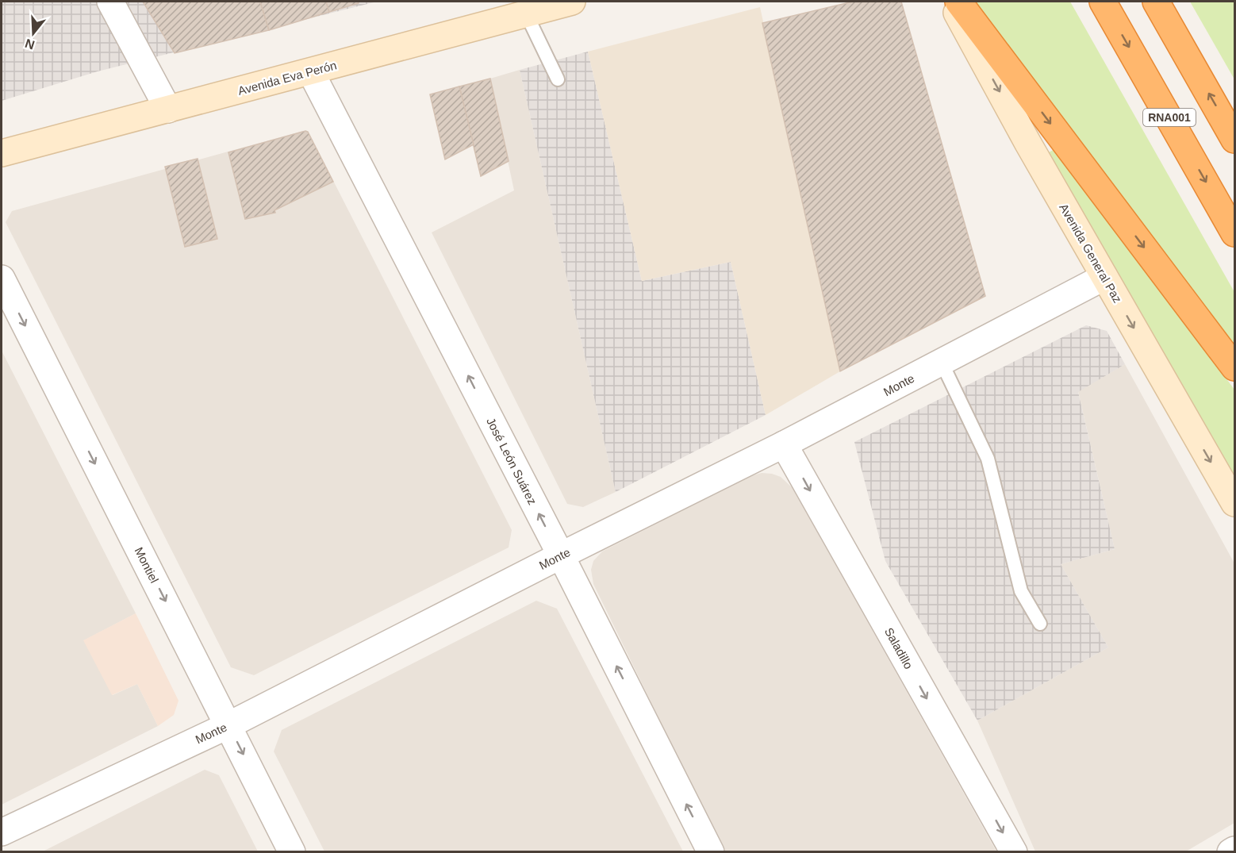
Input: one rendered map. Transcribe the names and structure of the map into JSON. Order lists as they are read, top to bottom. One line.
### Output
{"streets":{"highway":["RNA001"],"main road":["Avenida Eva Perón","Avenida General Paz"],"street":["Monte","José León Suárez","Montiel","Saladillo"]},"crossings":[["Avenida Eva Perón","José León Suárez"],["Avenida General Paz","Monte"],["Monte","José León Suárez"],["Monte","Montiel"],["Monte","Saladillo"]],"one_way":["Avenida General Paz","José León Suárez","Montiel","Saladillo"],"north":"bottom"}
